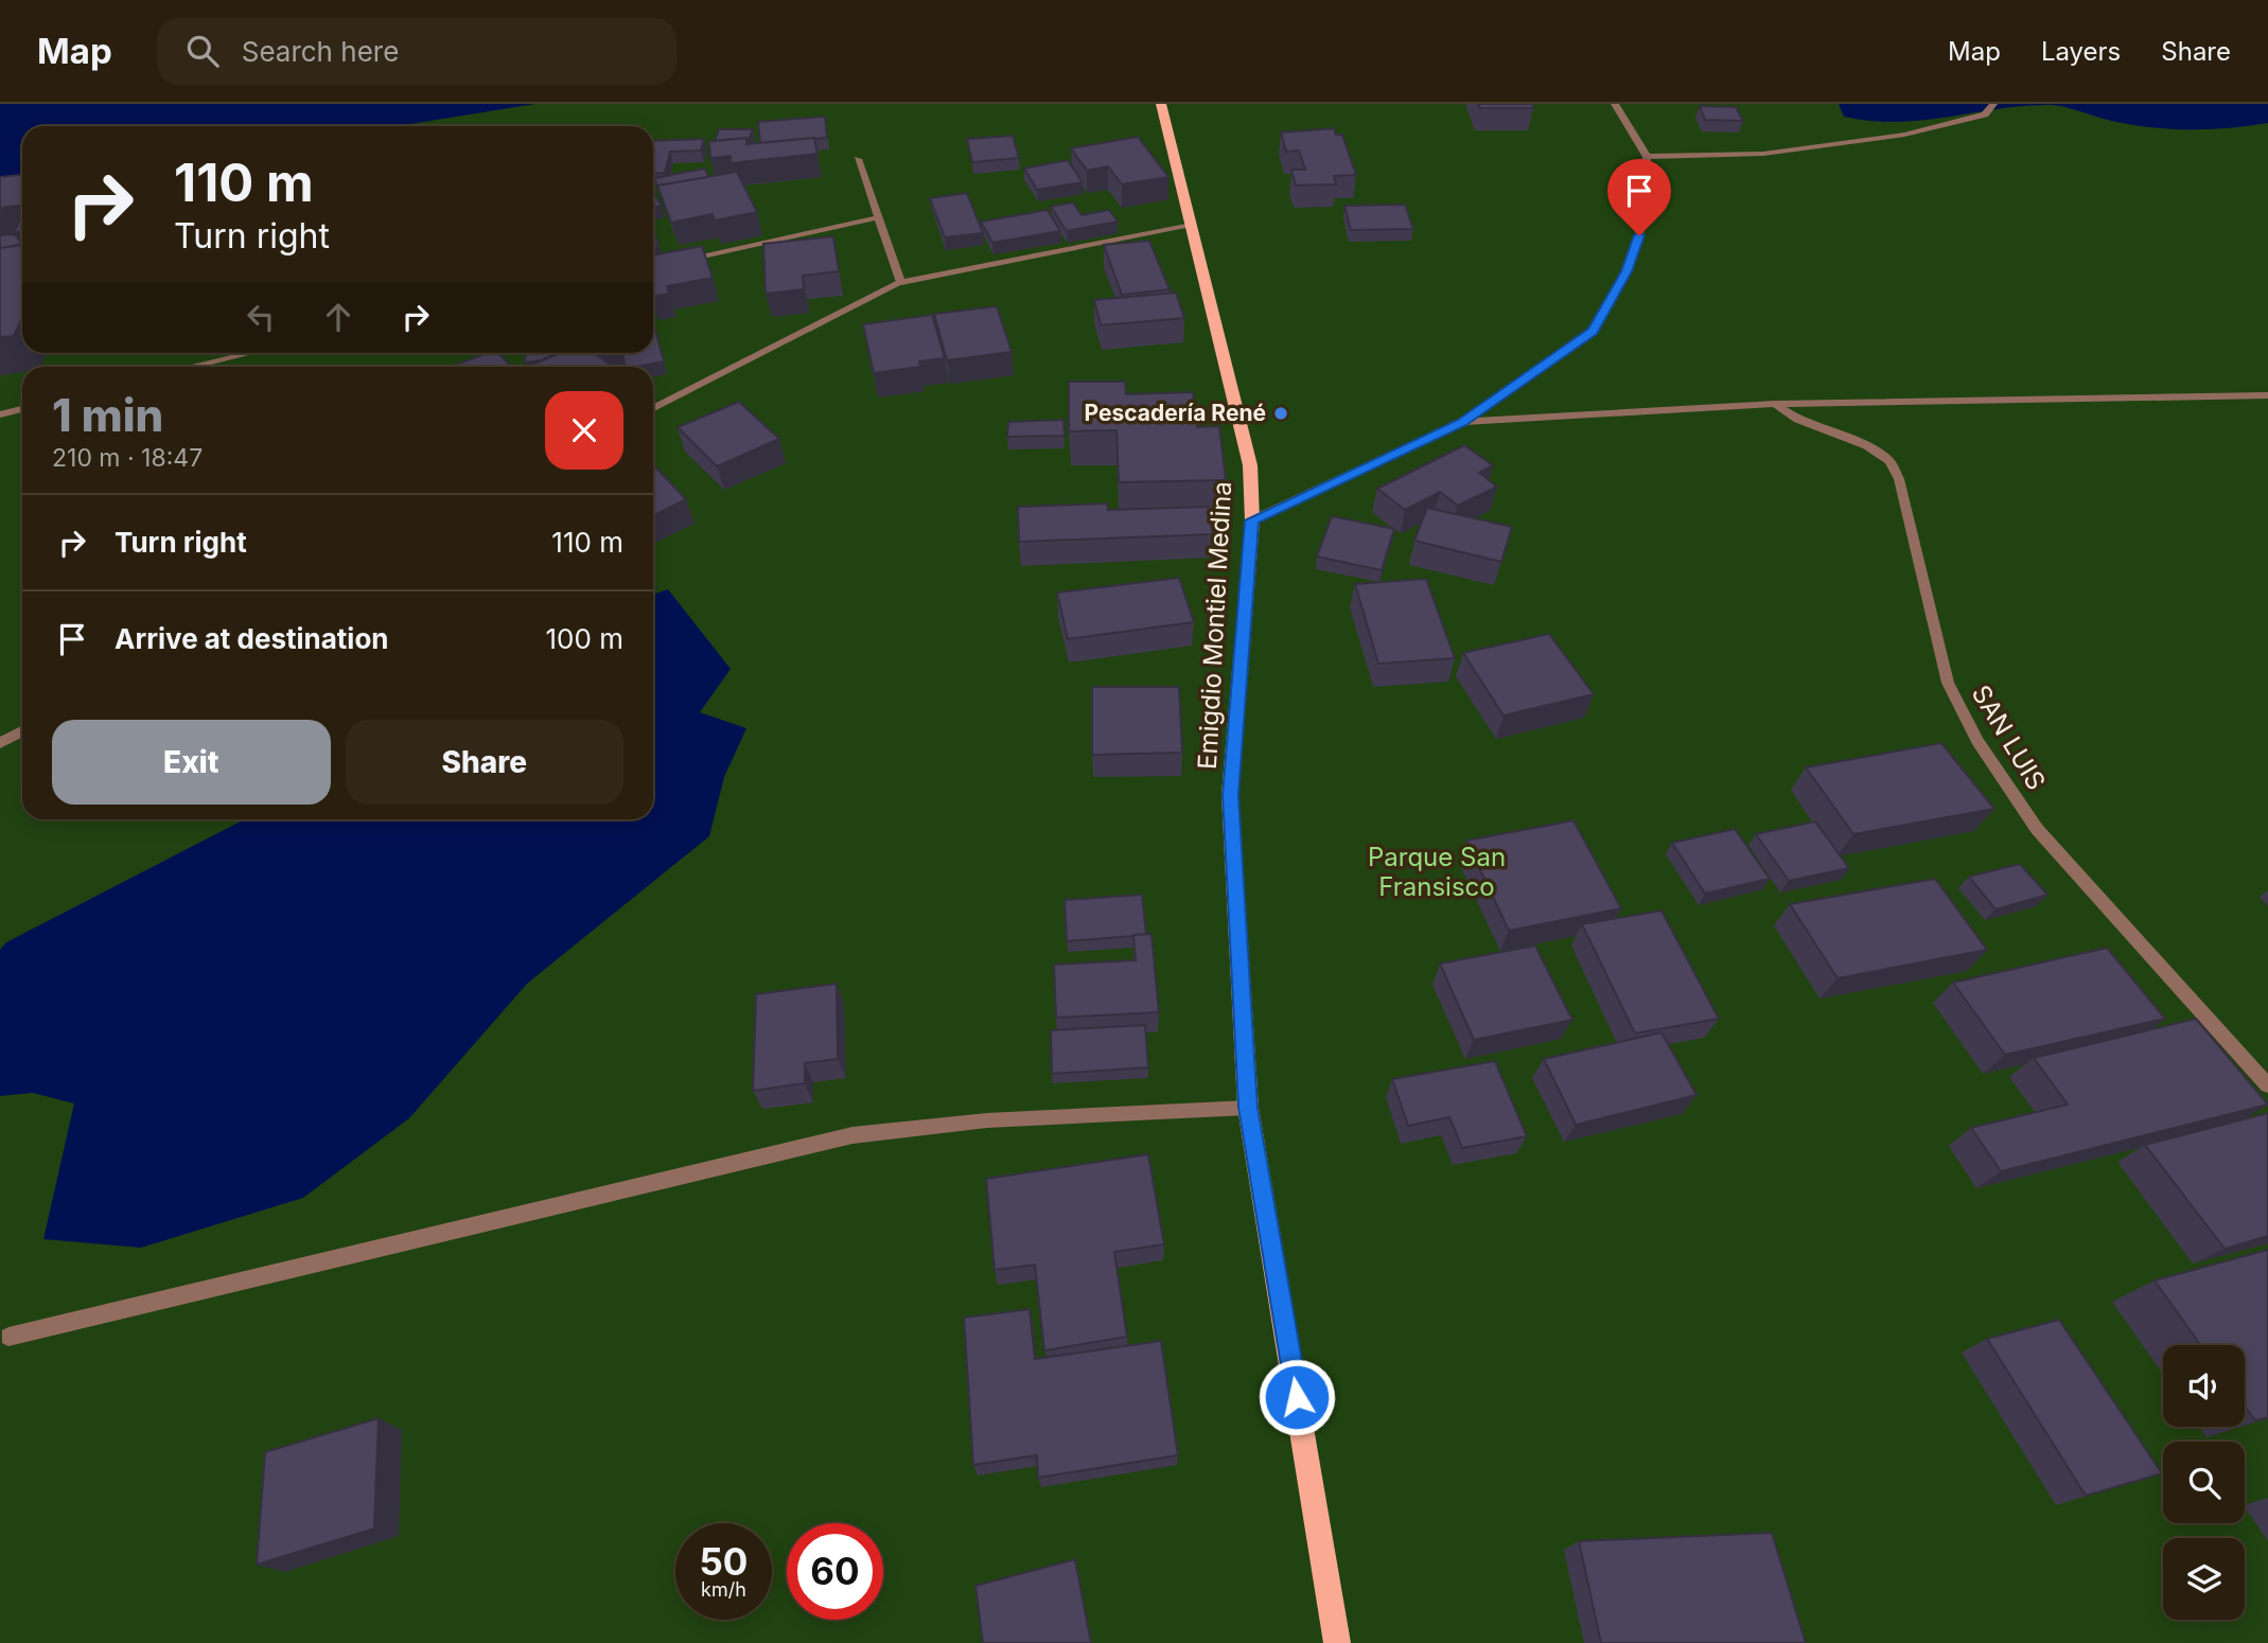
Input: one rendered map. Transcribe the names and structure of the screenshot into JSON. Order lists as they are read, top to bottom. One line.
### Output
{"streets":{"main road":["Emigdio Montiel Medina"],"street":["SAN LUIS"]},"parks":["Parque San Fransisco"],"places":["Pescadería René"],"page":{"header":"Map","search":"Search here","nav":["Map","Layers","Share"],"turn":["110 m","Turn right"],"heading":["1 min","210 m · 18:47"],"list":[{"name":"Turn right","value":"110 m"},{"name":"Arrive at destination","value":"100 m"}],"buttons":["Exit","Share"],"speed":"50 km/h","limit":"60"}}
